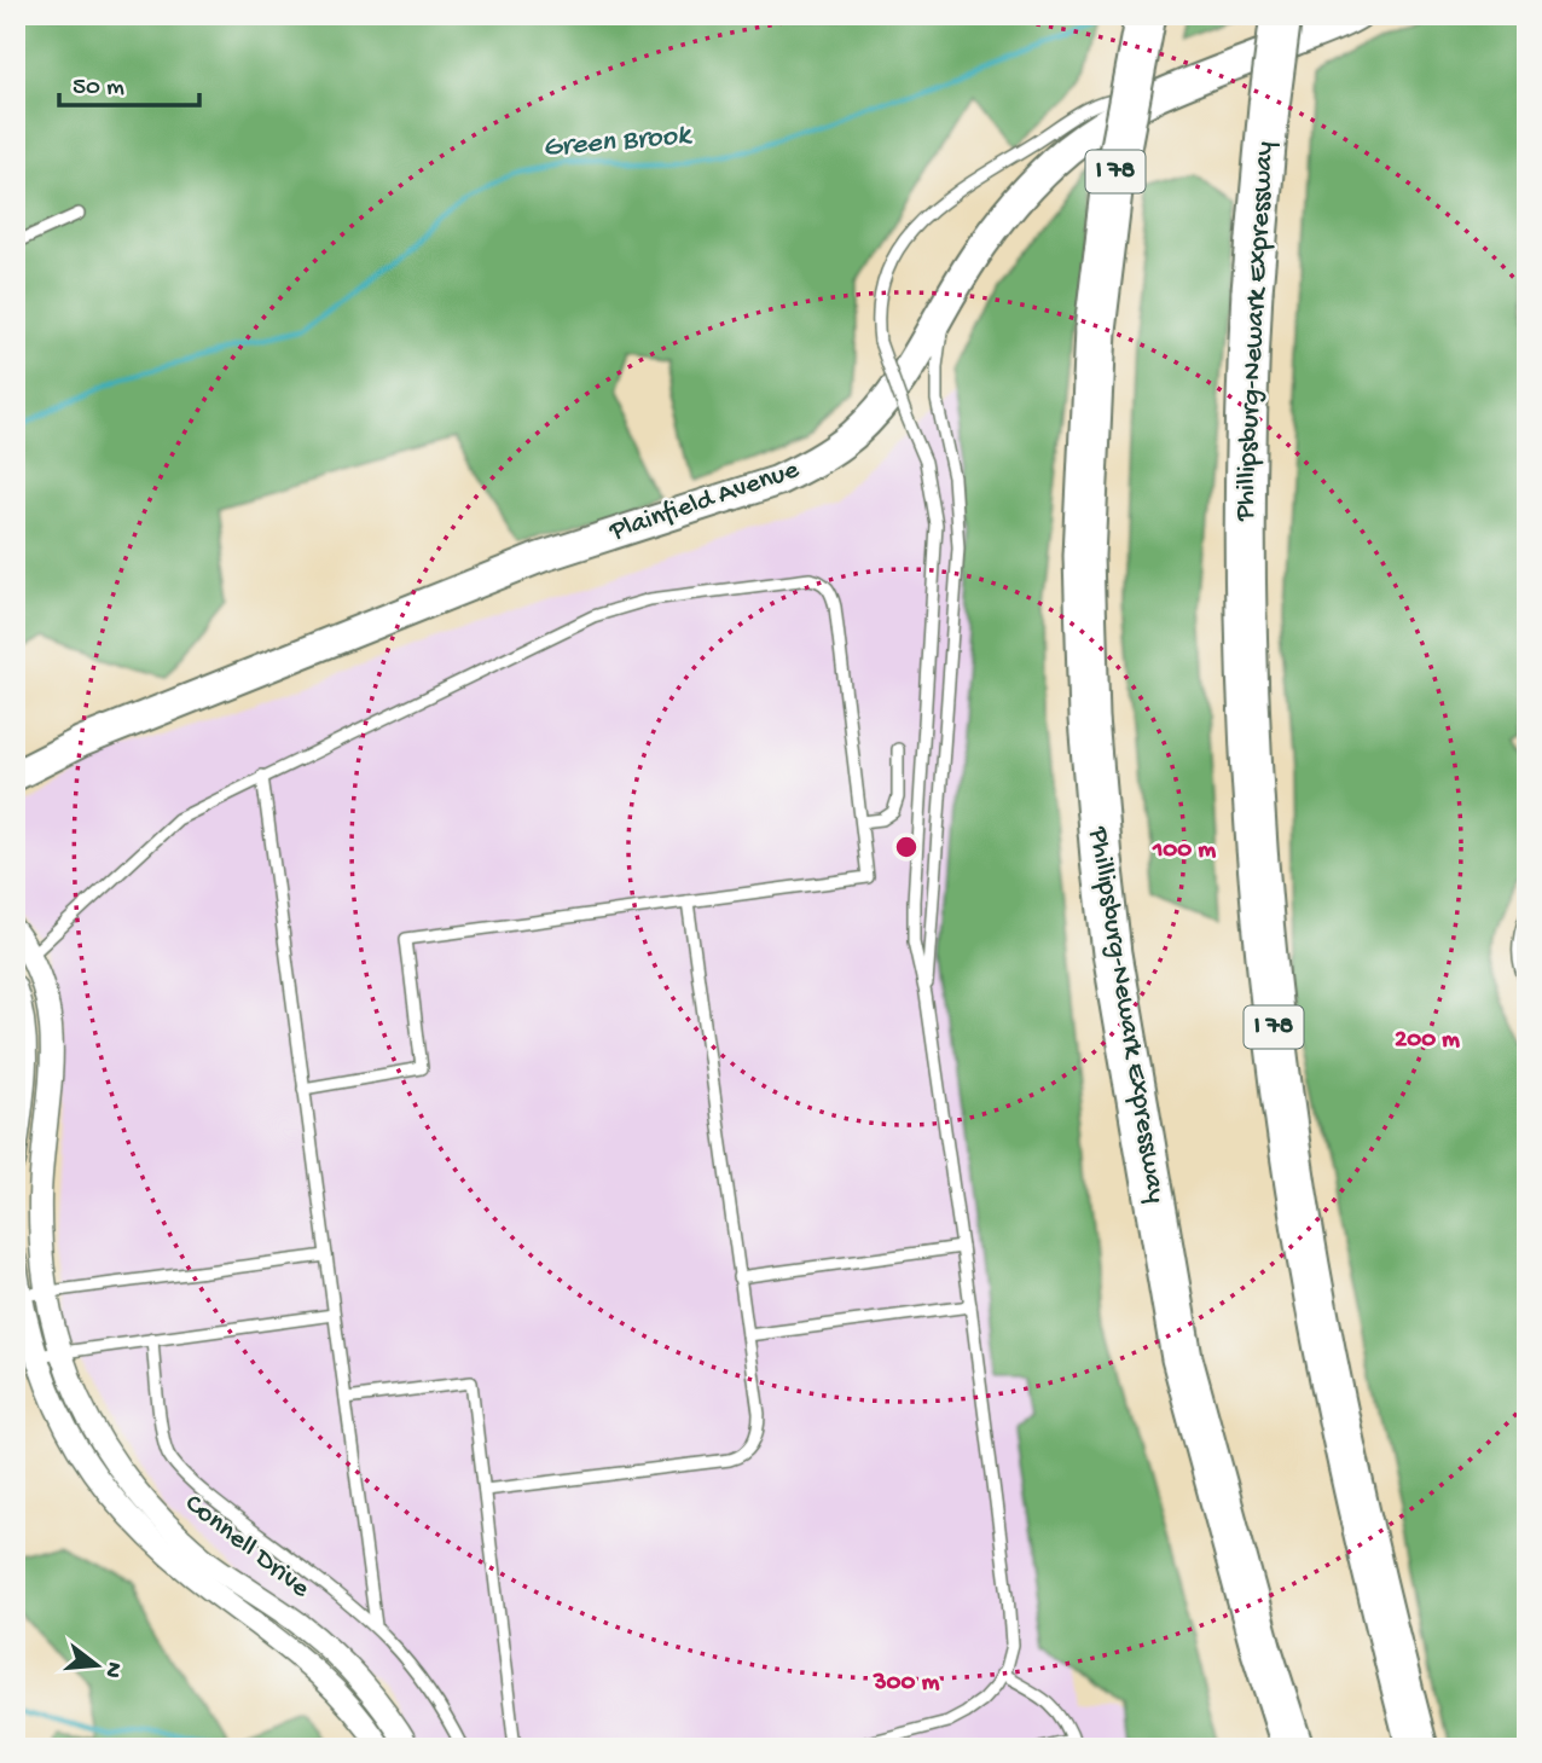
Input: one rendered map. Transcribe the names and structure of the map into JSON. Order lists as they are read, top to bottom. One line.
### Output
{"streets":{"highway":["I 78","Phillipsburg-Newark Expressway"],"main road":["Plainfield Avenue"],"street":["Connell Drive"]},"water":["Green Brook"],"scale_bar":"50 m","north":"right","rings":["100 m","200 m","300 m"]}
